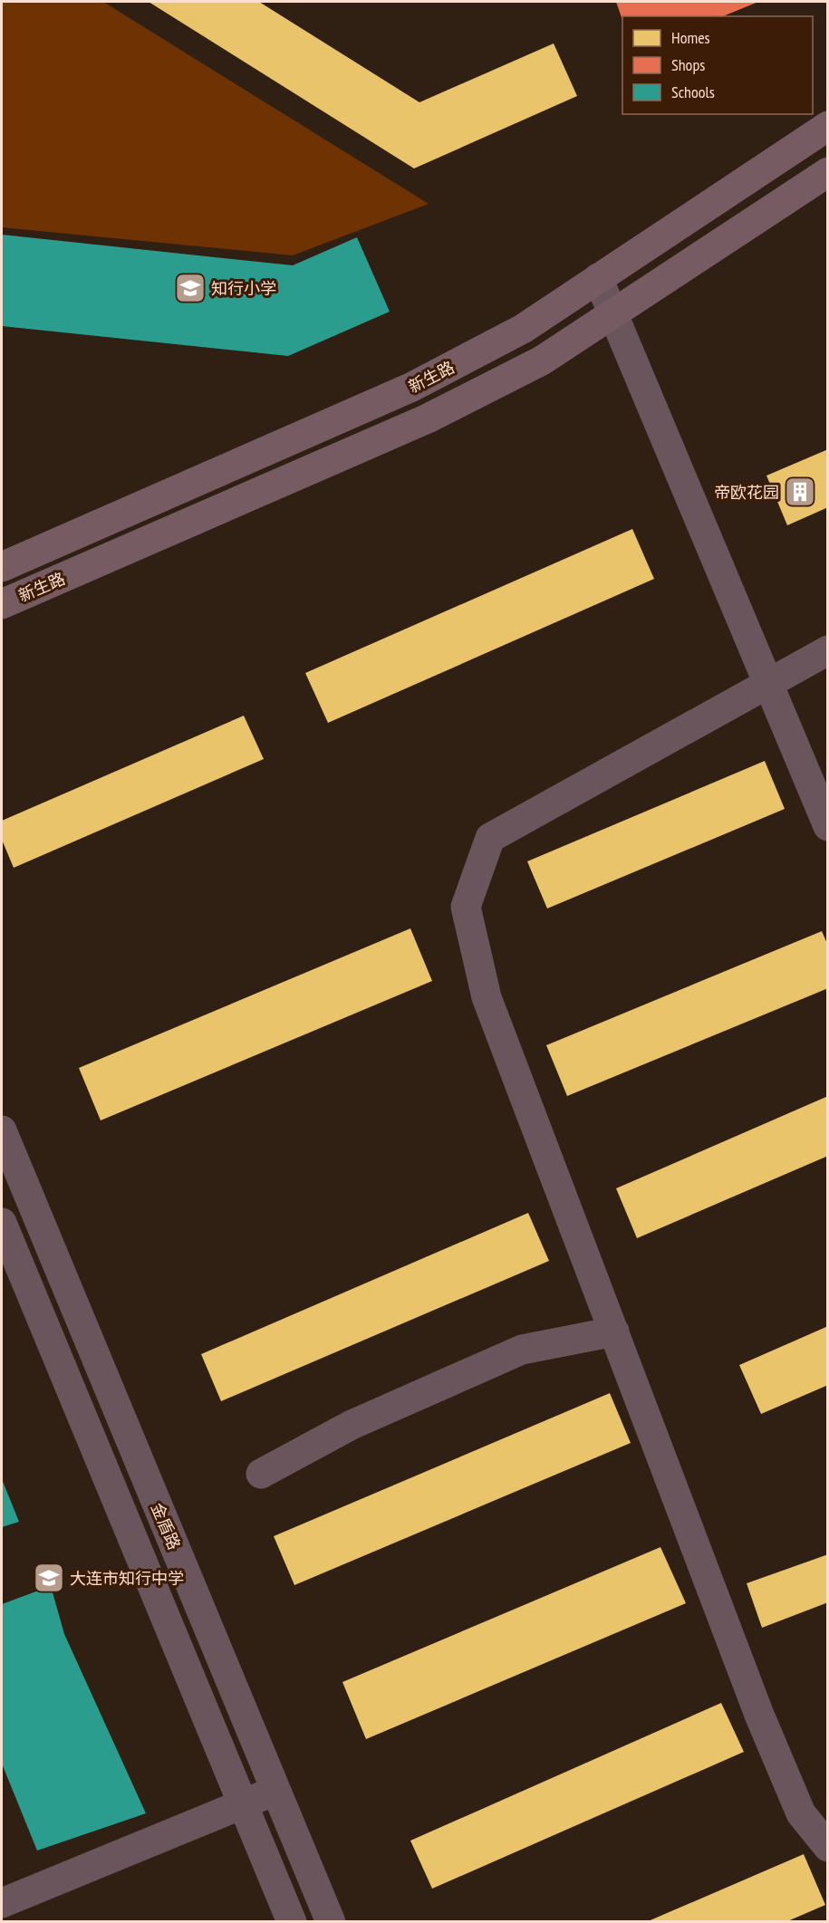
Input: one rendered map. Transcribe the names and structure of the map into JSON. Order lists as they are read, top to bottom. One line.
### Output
{"streets":{"main road":["新生路"],"street":["金盾路"]},"places":{"school or university":["知行小学","大连市知行中学"],"building":["帝欧花园"]},"legend":["Homes","Shops","Schools"]}
